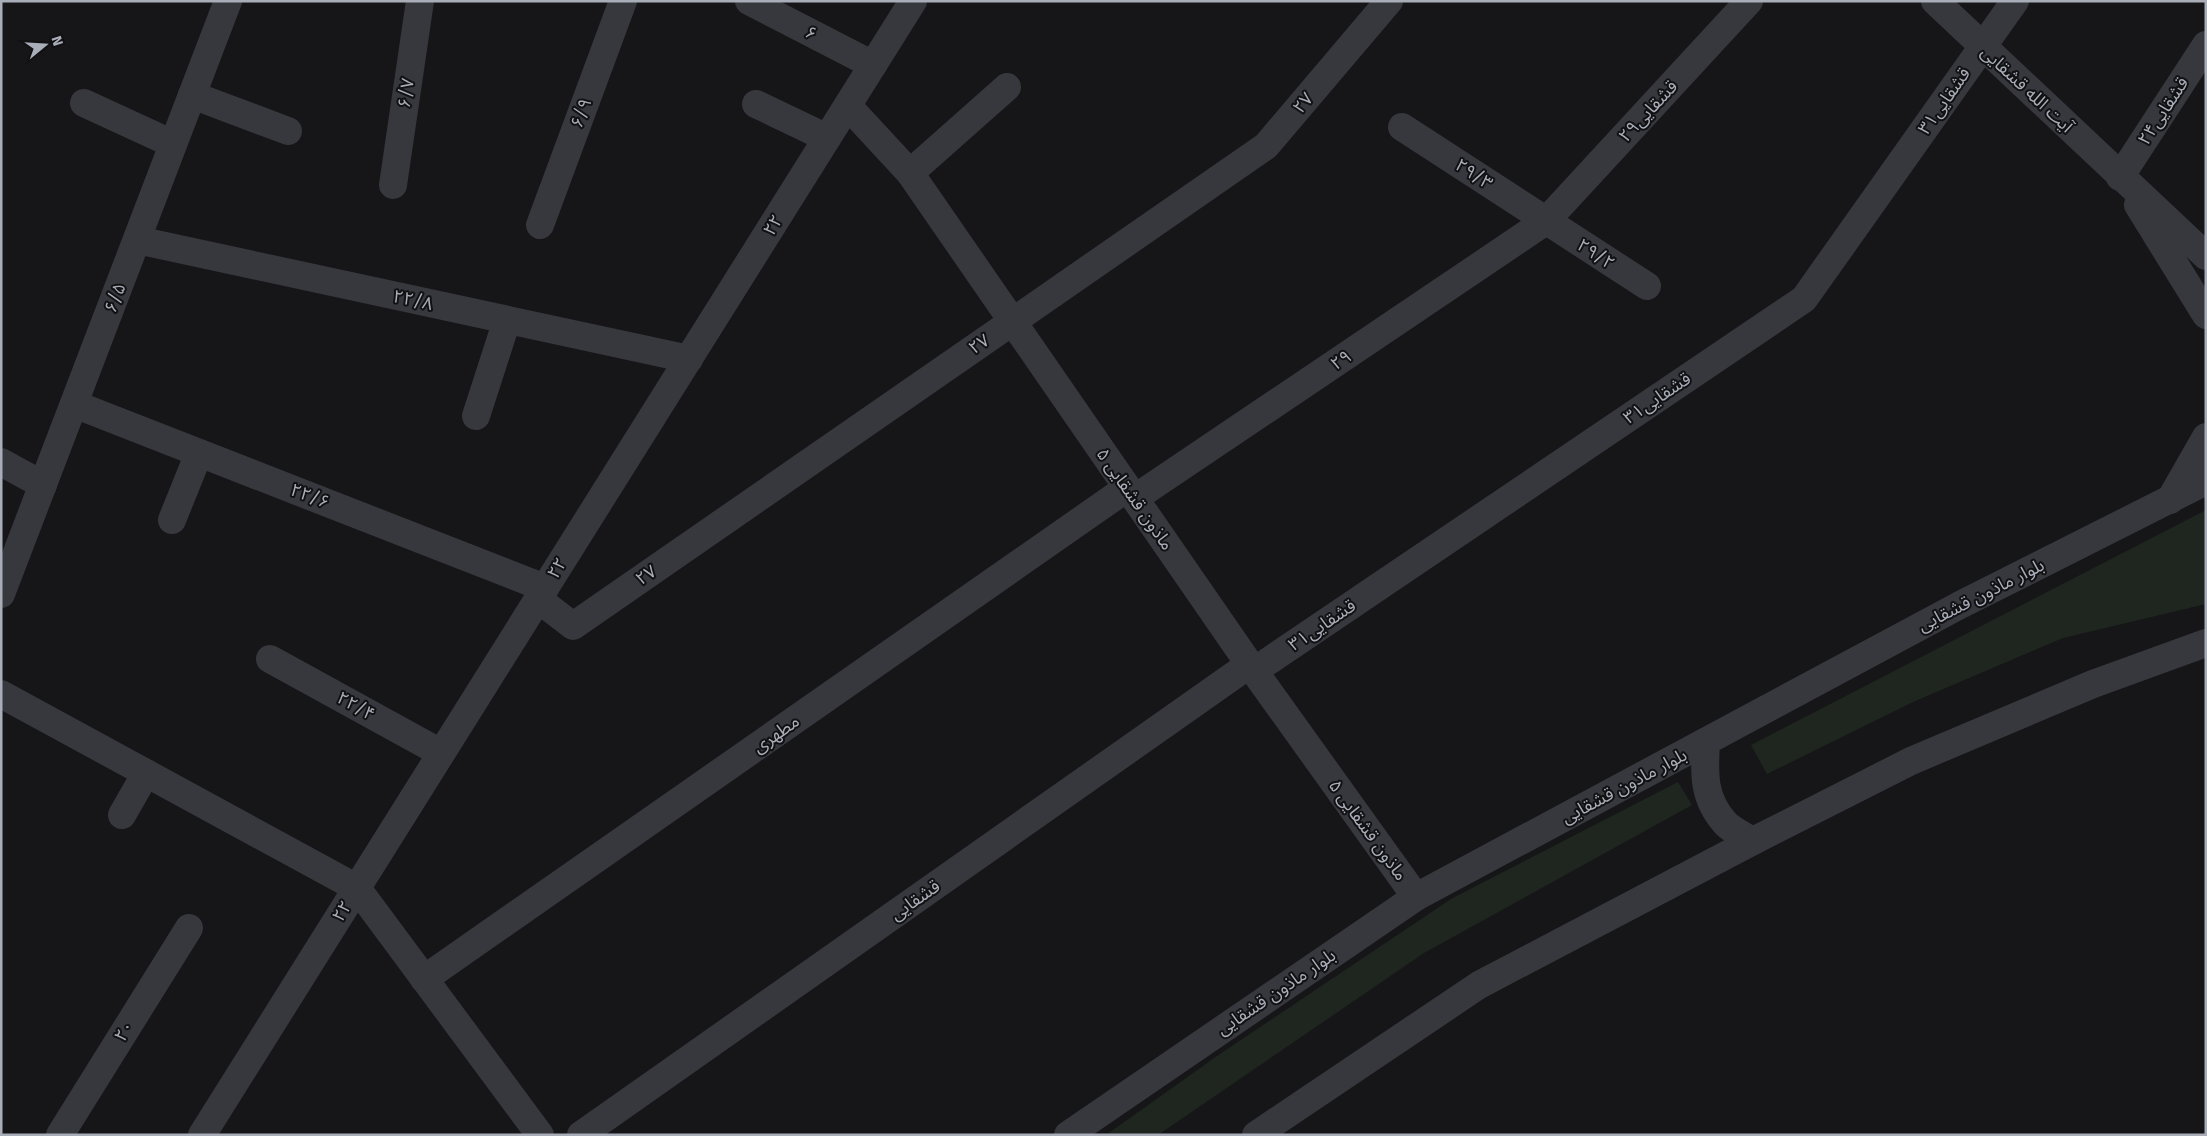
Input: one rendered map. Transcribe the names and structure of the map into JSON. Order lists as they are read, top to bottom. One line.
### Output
{"streets":{"street":["۶","آیت الله قشقایی","۶/۷","۳۱قشقایی","۲۷","قشقایی۲۹","قشقایی۲۴","۶/۹","۲۹/۳","۲۲","۲۹/۲","۶/۵","۲۲/۸","۲۹","۲۲/۶","ماذون قشقایی ۵","بلوار ماذون قشقایی","۲۲/۴","مطهری","قشقایی","۲۰"]},"crossings":[["۶","۲۲"],["آیت الله قشقایی","۳۱قشقایی"],["آیت الله قشقایی","قشقایی۲۴"],["۳۱قشقایی","ماذون قشقایی ۵"],["۳۱قشقایی","قشقایی"],["۲۷","۲۲"],["۲۷","۲۲/۶"],["۲۷","ماذون قشقایی ۵"],["قشقایی۲۹","۲۹/۳"],["قشقایی۲۹","۲۹/۲"],["قشقایی۲۹","۲۹"],["۲۹/۳","۲۹/۲"],["۲۹/۳","۲۹"],["۲۲","۲۲/۸"],["۲۲","۲۲/۶"],["۲۲","ماذون قشقایی ۵"],["۲۲","۲۲/۴"],["۲۹/۲","۲۹"],["۶/۵","۲۲/۸"],["۶/۵","۲۲/۶"],["۲۹","ماذون قشقایی ۵"],["۲۹","مطهری"],["ماذون قشقایی ۵","بلوار ماذون قشقایی"],["ماذون قشقایی ۵","مطهری"],["ماذون قشقایی ۵","قشقایی"]],"north":"right"}
